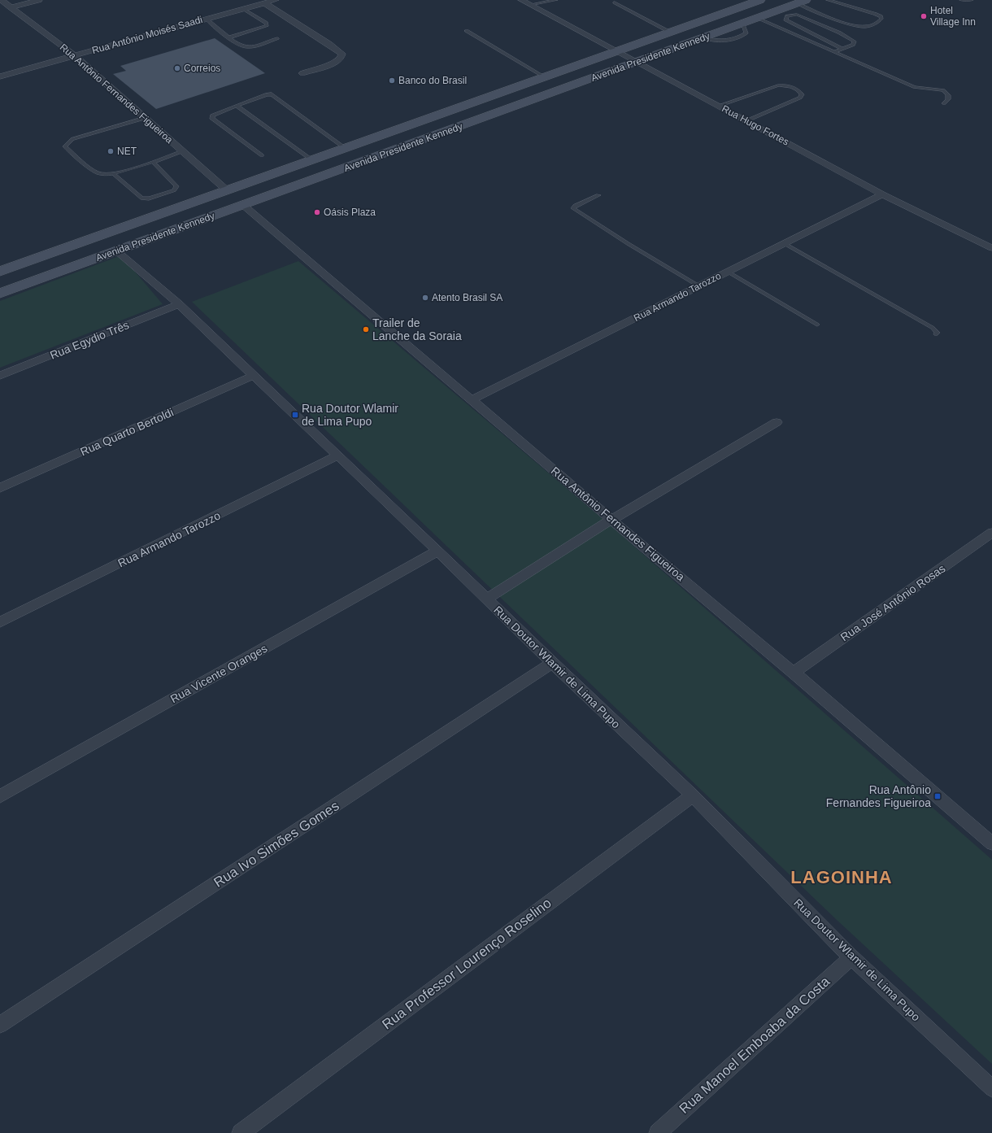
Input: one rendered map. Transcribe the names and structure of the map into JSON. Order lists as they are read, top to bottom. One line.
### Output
{"streets":{"main road":["Avenida Presidente Kennedy"],"street":["Rua Antônio Moisés Saadi","Rua Antônio Fernandes Figueiroa","Rua Hugo Fortes","Rua Armando Tarozzo","Rua Egydio Três","Rua Quarto Bertoldi","Rua José Antônio Rosas","Rua Doutor Wlamir de Lima Pupo","Rua Vicente Oranges","Rua Ivo Simões Gomes","Rua Professor Lourenço Roselino","Rua Manoel Emboaba da Costa"]},"crossings":[["Rua Antônio Moisés Saadi","Rua Antônio Fernandes Figueiroa"],["Avenida Presidente Kennedy","Rua Antônio Fernandes Figueiroa"],["Avenida Presidente Kennedy","Rua Hugo Fortes"],["Avenida Presidente Kennedy","Rua Doutor Wlamir de Lima Pupo"],["Rua Antônio Fernandes Figueiroa","Rua Armando Tarozzo"],["Rua Antônio Fernandes Figueiroa","Rua José Antônio Rosas"],["Rua Hugo Fortes","Rua Armando Tarozzo"],["Rua Armando Tarozzo","Rua Doutor Wlamir de Lima Pupo"],["Rua Egydio Três","Rua Doutor Wlamir de Lima Pupo"],["Rua Quarto Bertoldi","Rua Doutor Wlamir de Lima Pupo"],["Rua Doutor Wlamir de Lima Pupo","Rua Vicente Oranges"],["Rua Doutor Wlamir de Lima Pupo","Rua Ivo Simões Gomes"],["Rua Doutor Wlamir de Lima Pupo","Rua Professor Lourenço Roselino"],["Rua Doutor Wlamir de Lima Pupo","Rua Manoel Emboaba da Costa"]],"districts":["LAGOINHA"],"places":{"other":["Hotel Village Inn","Correios","Banco do Brasil","NET","Oásis Plaza","Atento Brasil SA","Trailer de Lanche da Soraia"],"transit":["Rua Doutor Wlamir de Lima Pupo","Rua Antônio Fernandes Figueiroa"]}}
